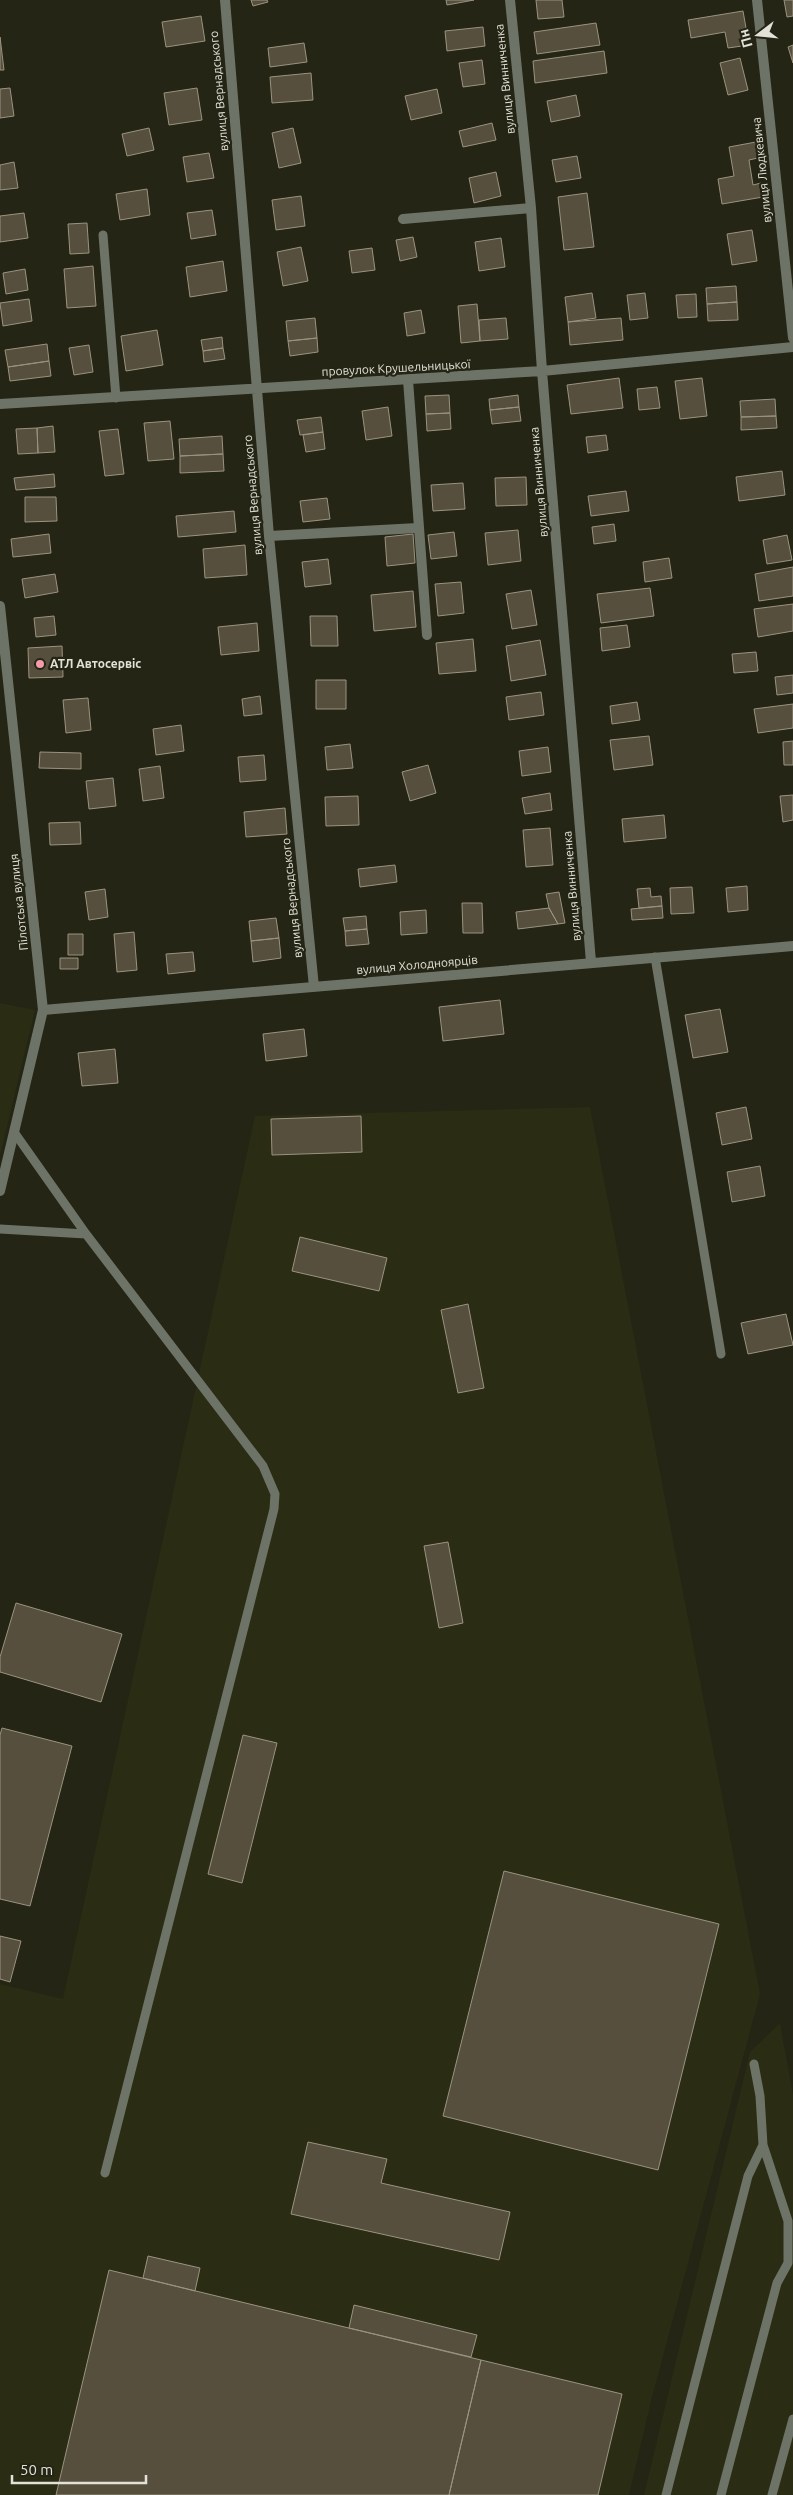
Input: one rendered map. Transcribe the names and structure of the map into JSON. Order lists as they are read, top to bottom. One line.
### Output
{"streets":{"street":["вулиця Винниченка","вулиця Вернадського","вулиця Людкевича","провулок Крушельницької","Пілотська вулиця","вулиця Холодноярців"]},"crossings":[["вулиця Винниченка","провулок Крушельницької"],["вулиця Винниченка","вулиця Холодноярців"],["вулиця Вернадського","провулок Крушельницької"],["вулиця Вернадського","вулиця Холодноярців"],["Пілотська вулиця","вулиця Холодноярців"]],"places":["АТЛ Автосервіс"],"scale_bar":"50 m","north":"left"}
